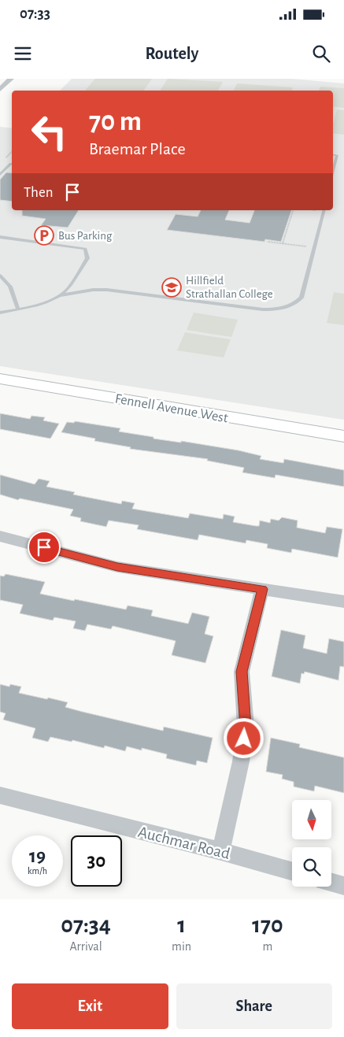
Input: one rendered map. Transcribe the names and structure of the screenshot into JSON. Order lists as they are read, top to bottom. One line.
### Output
{"streets":{"main road":["Fennell Avenue West"],"street":["Auchmar Road"]},"places":{"parking":["Bus Parking"],"school or university":["Hillfield Strathallan College"]},"north":"bottom","page":{"status":"07:33","header":"Routely","turn":["70 m","Braemar Place"],"then":"Then","speed":"19 km/h","limit":"30","eta":["07:34","Arrival","1","min","170","m"],"buttons":["Exit","Share"]}}
